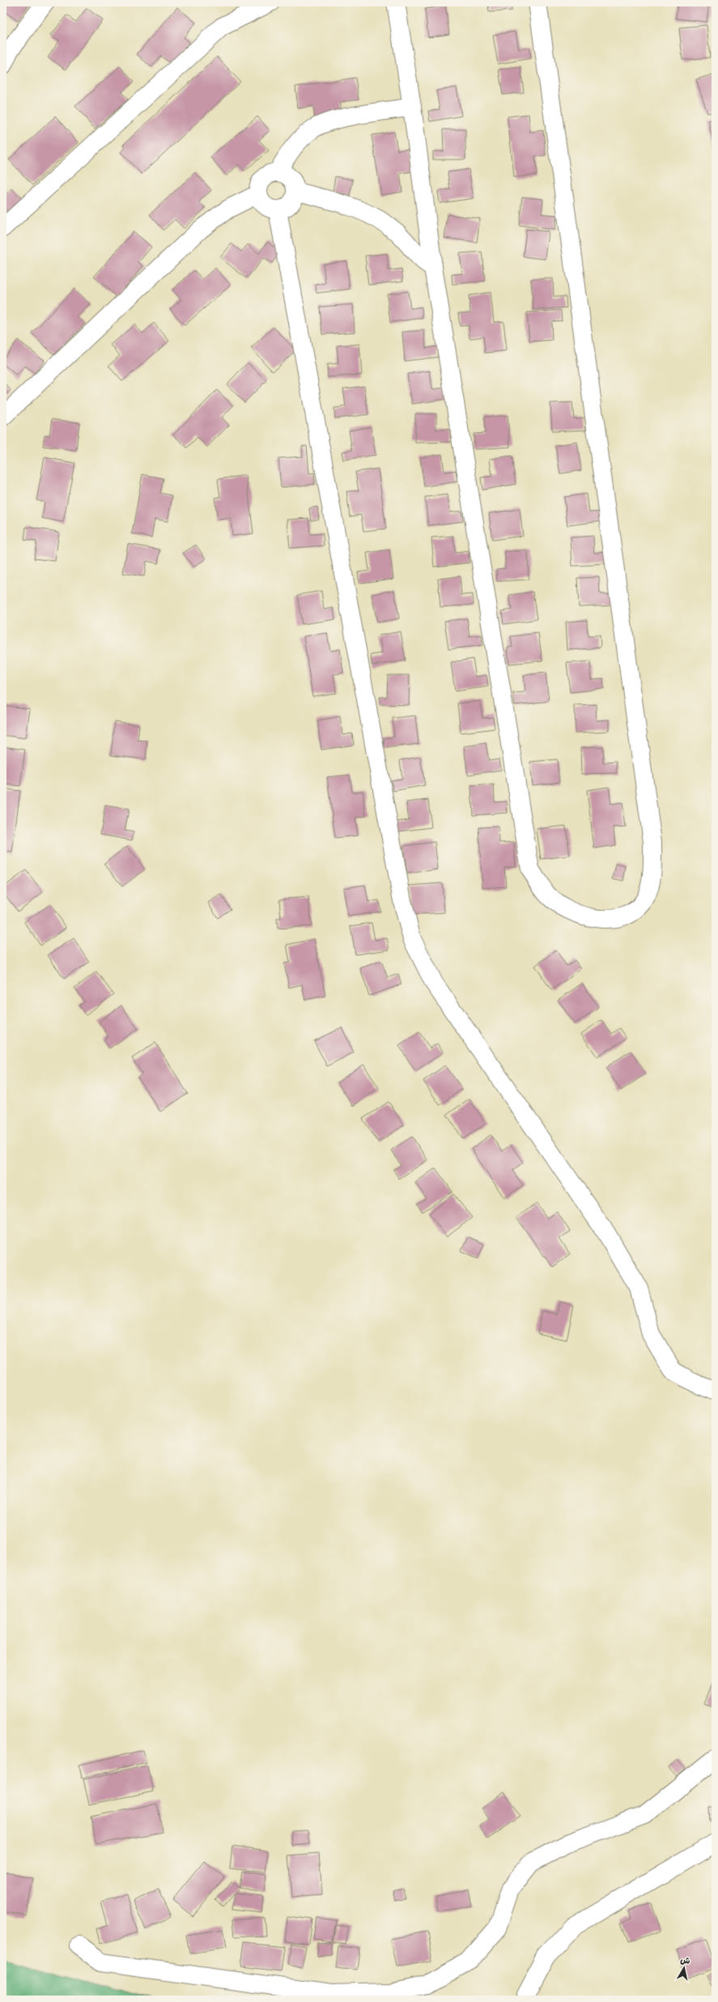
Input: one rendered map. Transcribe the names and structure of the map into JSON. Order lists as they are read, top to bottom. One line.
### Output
{"north":"top"}
